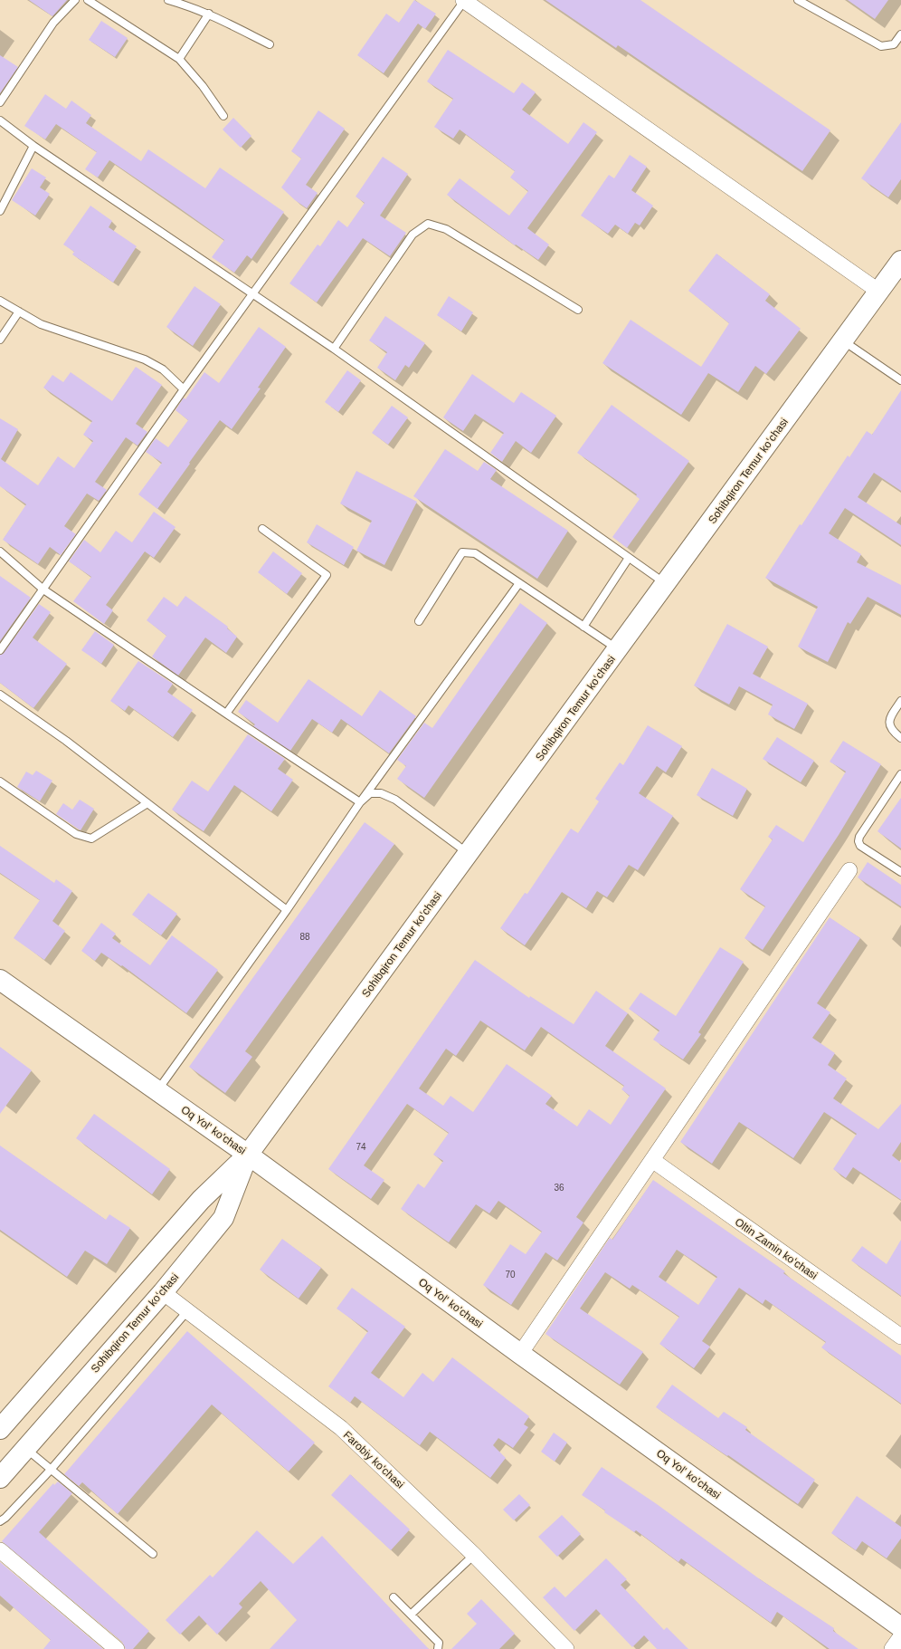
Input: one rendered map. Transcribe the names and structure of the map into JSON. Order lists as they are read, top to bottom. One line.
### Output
{"streets":{"main road":["Sohibqiron Temur koʻchasi","Oq Yol' ko'chasi"],"street":["Oltin Zamin koʻchasi","Farobiy ko'chasi"]},"crossings":[["Sohibqiron Temur koʻchasi","Oq Yol' ko'chasi"],["Sohibqiron Temur koʻchasi","Farobiy ko'chasi"]],"house_numbers":["88","74","36","70"]}
